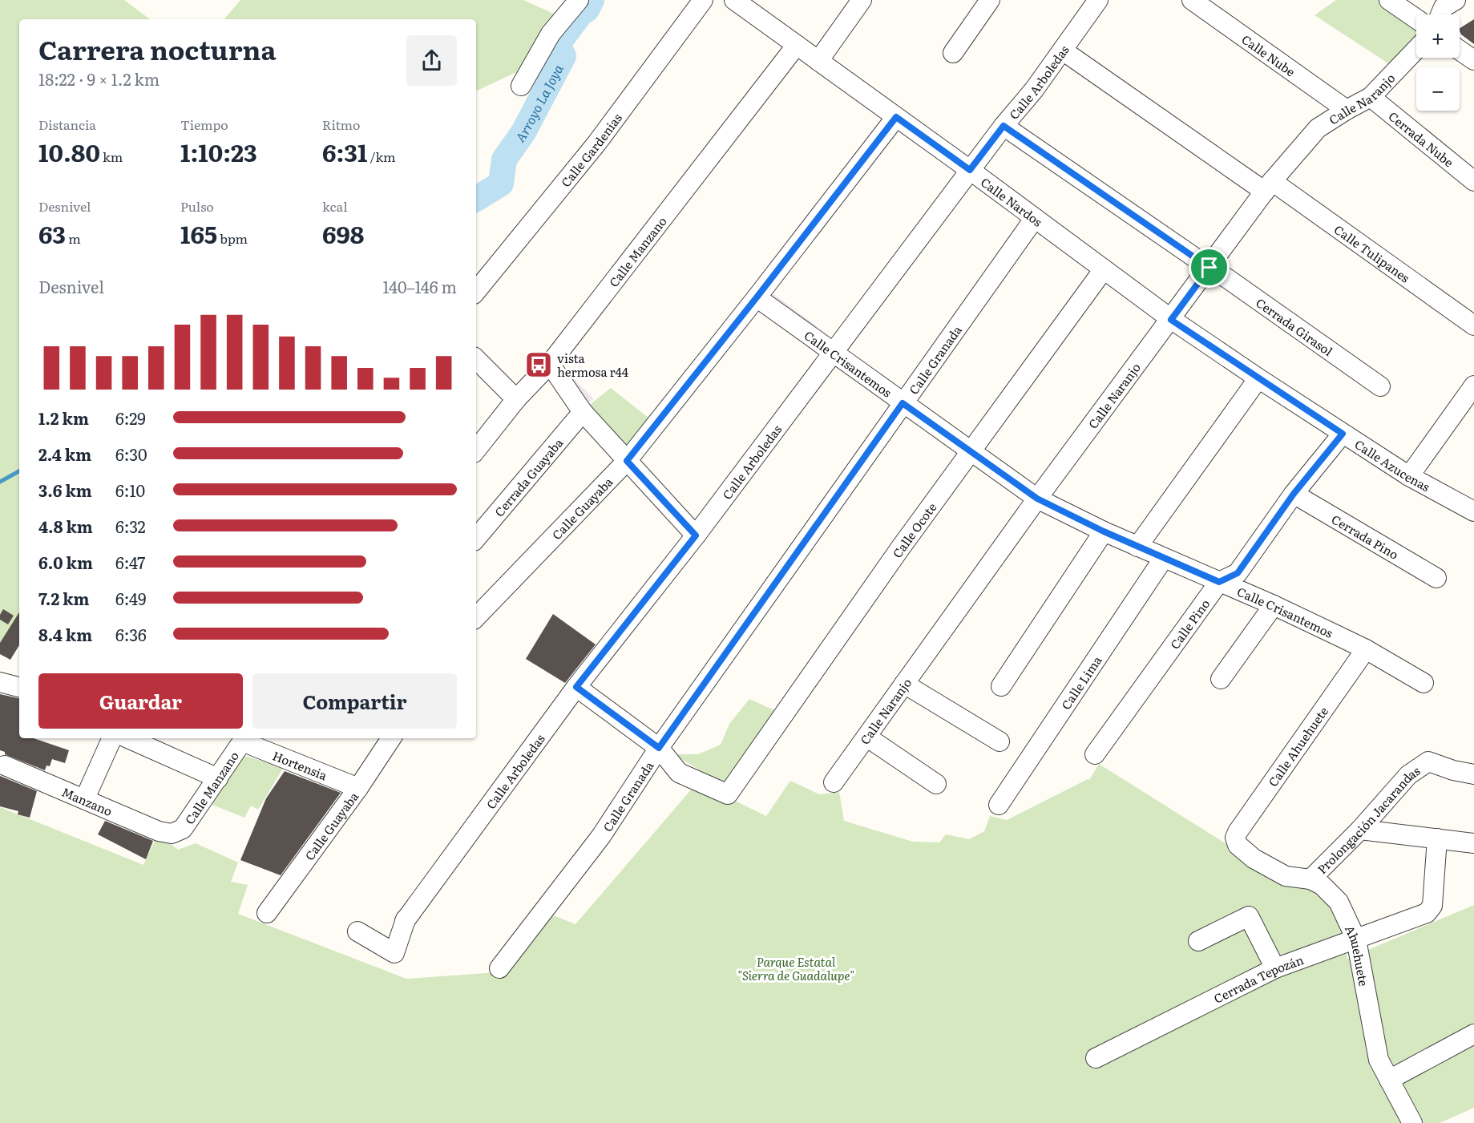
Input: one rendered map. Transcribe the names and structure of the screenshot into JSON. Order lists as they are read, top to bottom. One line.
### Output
{"streets":{"street":["Calle Nube","Calle Arboledas","Calle Naranjo","Cerrada Nube","Calle Gardenias","Calle Nardos","Calle Manzano","Calle Tulipanes","Cerrada Girasol","Calle Granada","Calle Crisantemos","Calle Azucenas","Cerrada Guayaba","Calle Guayaba","Calle Ocote","Cerrada Pino","Calle Pino","Calle Lima","Calle Ahuehuete","Hortensia","Manzano","Prolongación Jacarandas","Ahuehuete","Cerrada Tepozán"]},"crossings":[["Calle Nube","Calle Naranjo"],["Calle Arboledas","Calle Nardos"],["Calle Arboledas","Calle Tulipanes"],["Calle Arboledas","Cerrada Girasol"],["Calle Arboledas","Calle Crisantemos"],["Calle Naranjo","Cerrada Nube"],["Calle Naranjo","Calle Nardos"],["Calle Naranjo","Calle Tulipanes"],["Calle Naranjo","Cerrada Girasol"],["Calle Naranjo","Calle Crisantemos"],["Calle Naranjo","Calle Azucenas"],["Calle Nardos","Calle Manzano"],["Calle Nardos","Calle Granada"],["Calle Nardos","Calle Azucenas"],["Calle Nardos","Calle Guayaba"],["Calle Nardos","Calle Ocote"],["Calle Manzano","Hortensia"],["Calle Manzano","Manzano"],["Calle Granada","Calle Crisantemos"],["Calle Granada","Calle Ocote"],["Calle Crisantemos","Calle Guayaba"],["Calle Crisantemos","Calle Ocote"],["Calle Crisantemos","Calle Pino"],["Calle Crisantemos","Calle Lima"],["Calle Crisantemos","Calle Ahuehuete"],["Calle Azucenas","Calle Pino"],["Calle Guayaba","Hortensia"],["Cerrada Pino","Calle Pino"],["Calle Ahuehuete","Ahuehuete"],["Prolongación Jacarandas","Ahuehuete"],["Ahuehuete","Cerrada Tepozán"]],"water":["Arroyo La Joya"],"parks":["Parque Estatal \"Sierra de Guadalupe\""],"places":{"bus stop":["vista hermosa r44"]},"page":{"map_buttons":["+","−"],"heading":["Carrera nocturna","18:22 · 9 × 1.2 km"],"stats":[["Distancia","10.80 km"],["Tiempo","1:10:23"],["Ritmo","6:31 /km"],["Desnivel","63 m"],["Pulso","165 bpm"],["kcal","698"]],"chart":["Desnivel","140–146 m"],"list":[{"name":"1.2 km","note":"6:29"},{"name":"2.4 km","note":"6:30"},{"name":"3.6 km","note":"6:10"},{"name":"4.8 km","note":"6:32"},{"name":"6.0 km","note":"6:47"},{"name":"7.2 km","note":"6:49"},{"name":"8.4 km","note":"6:36"}],"buttons":["Guardar","Compartir"]}}
